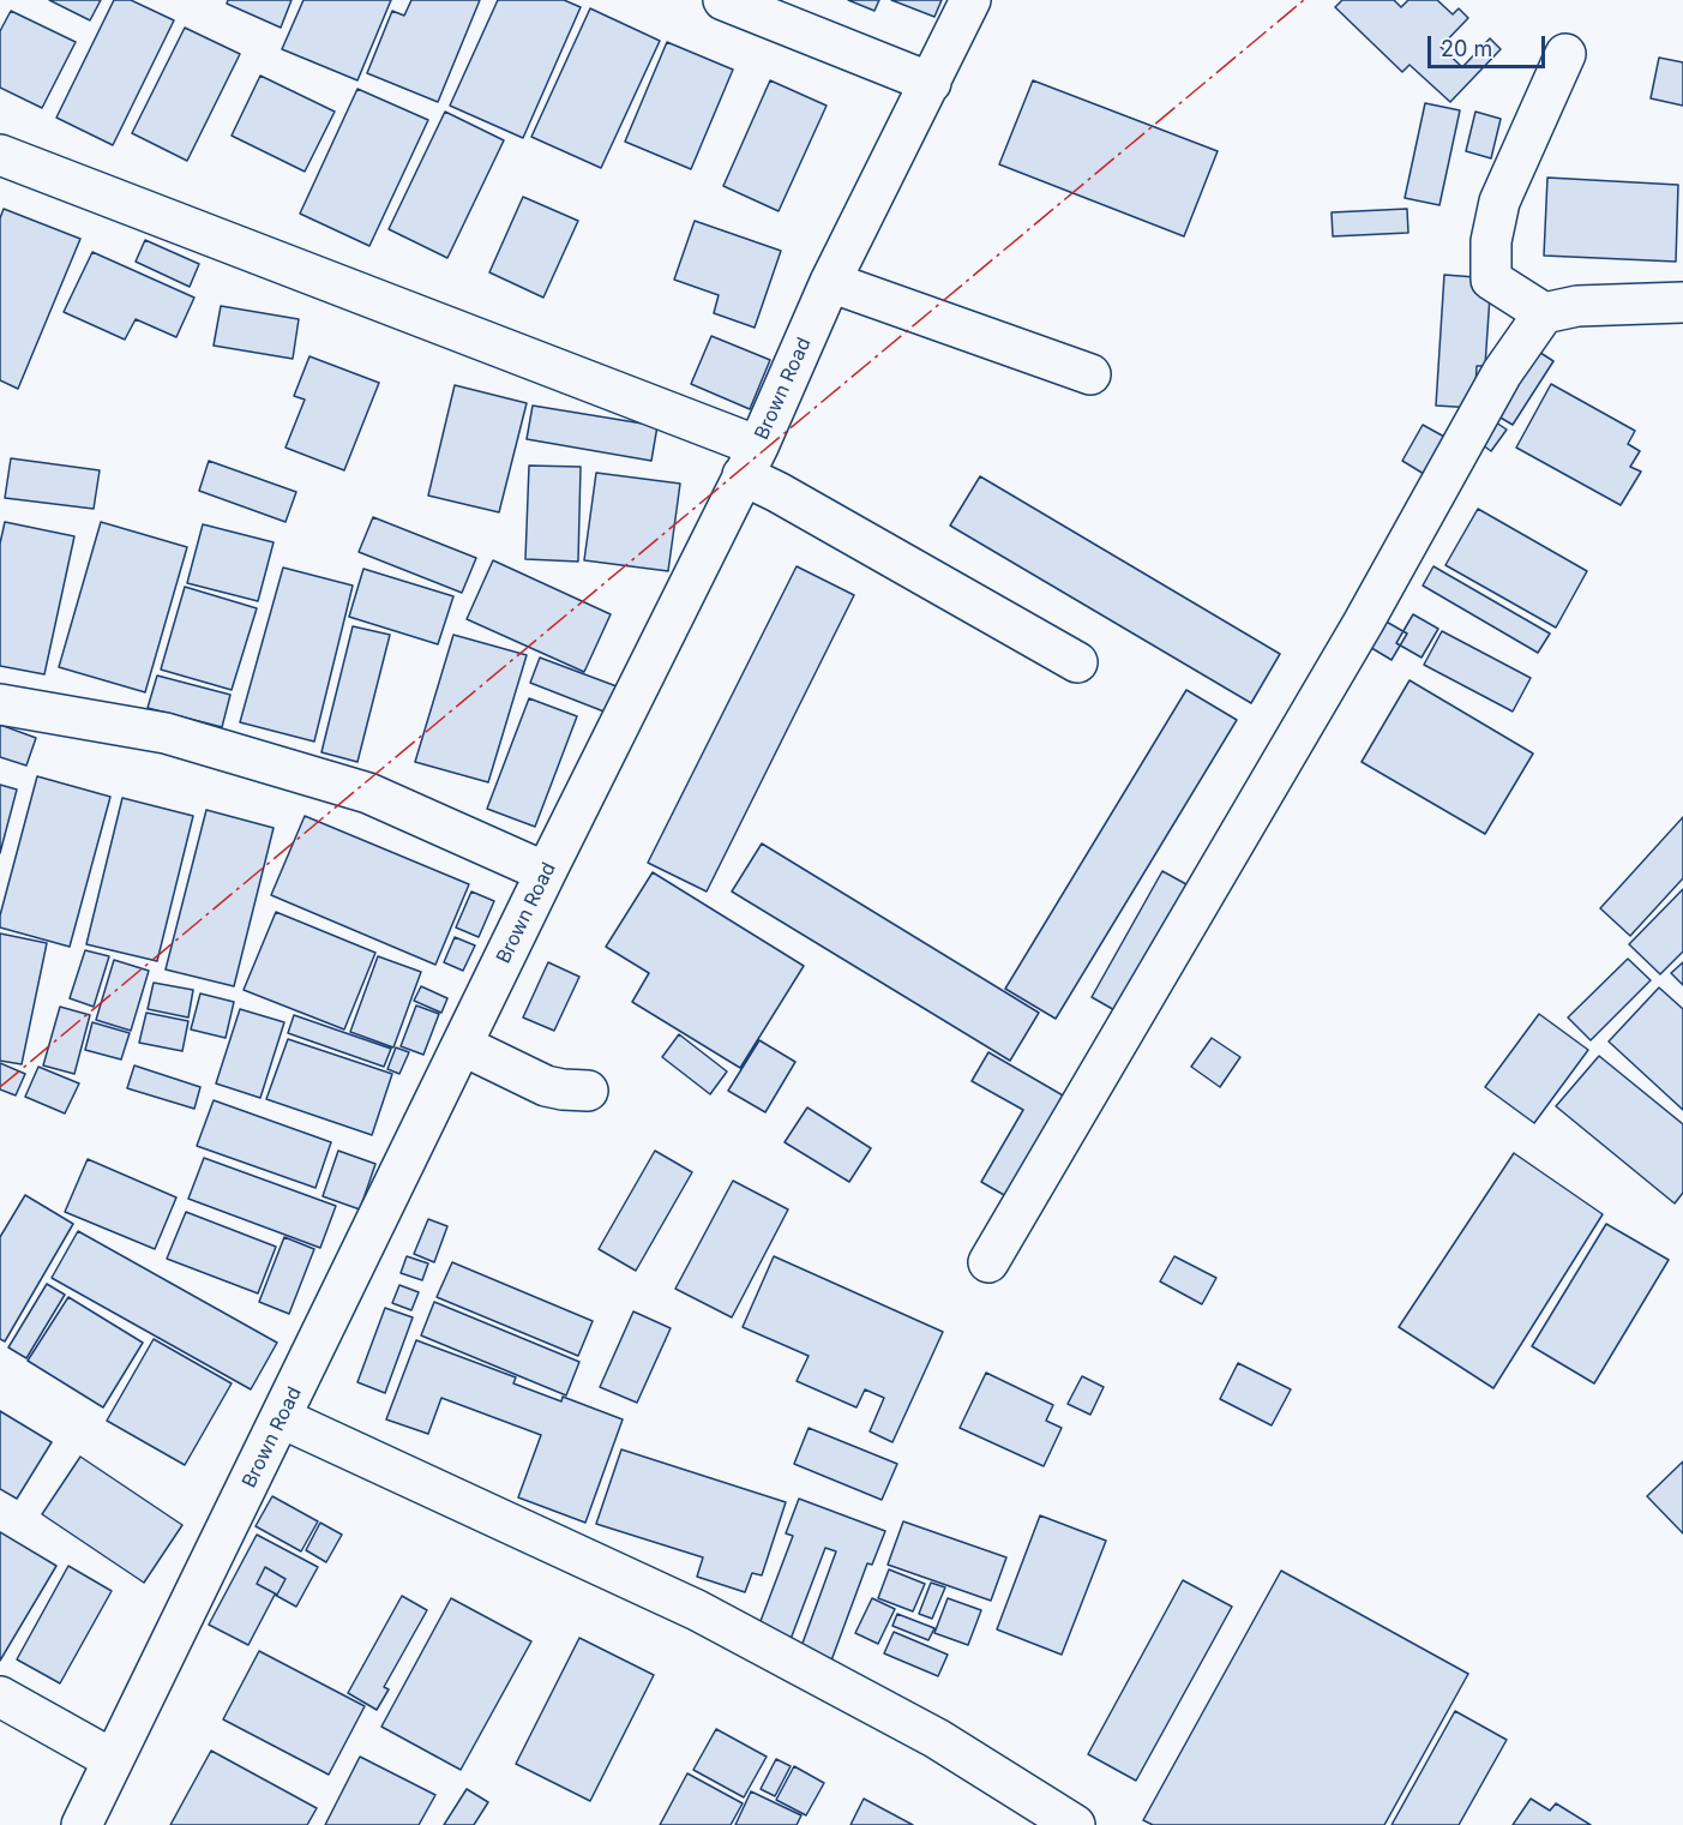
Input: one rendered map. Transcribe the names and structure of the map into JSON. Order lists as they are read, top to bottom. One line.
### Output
{"streets":{"street":["Brown Road"]},"scale_bar":"20 m"}
